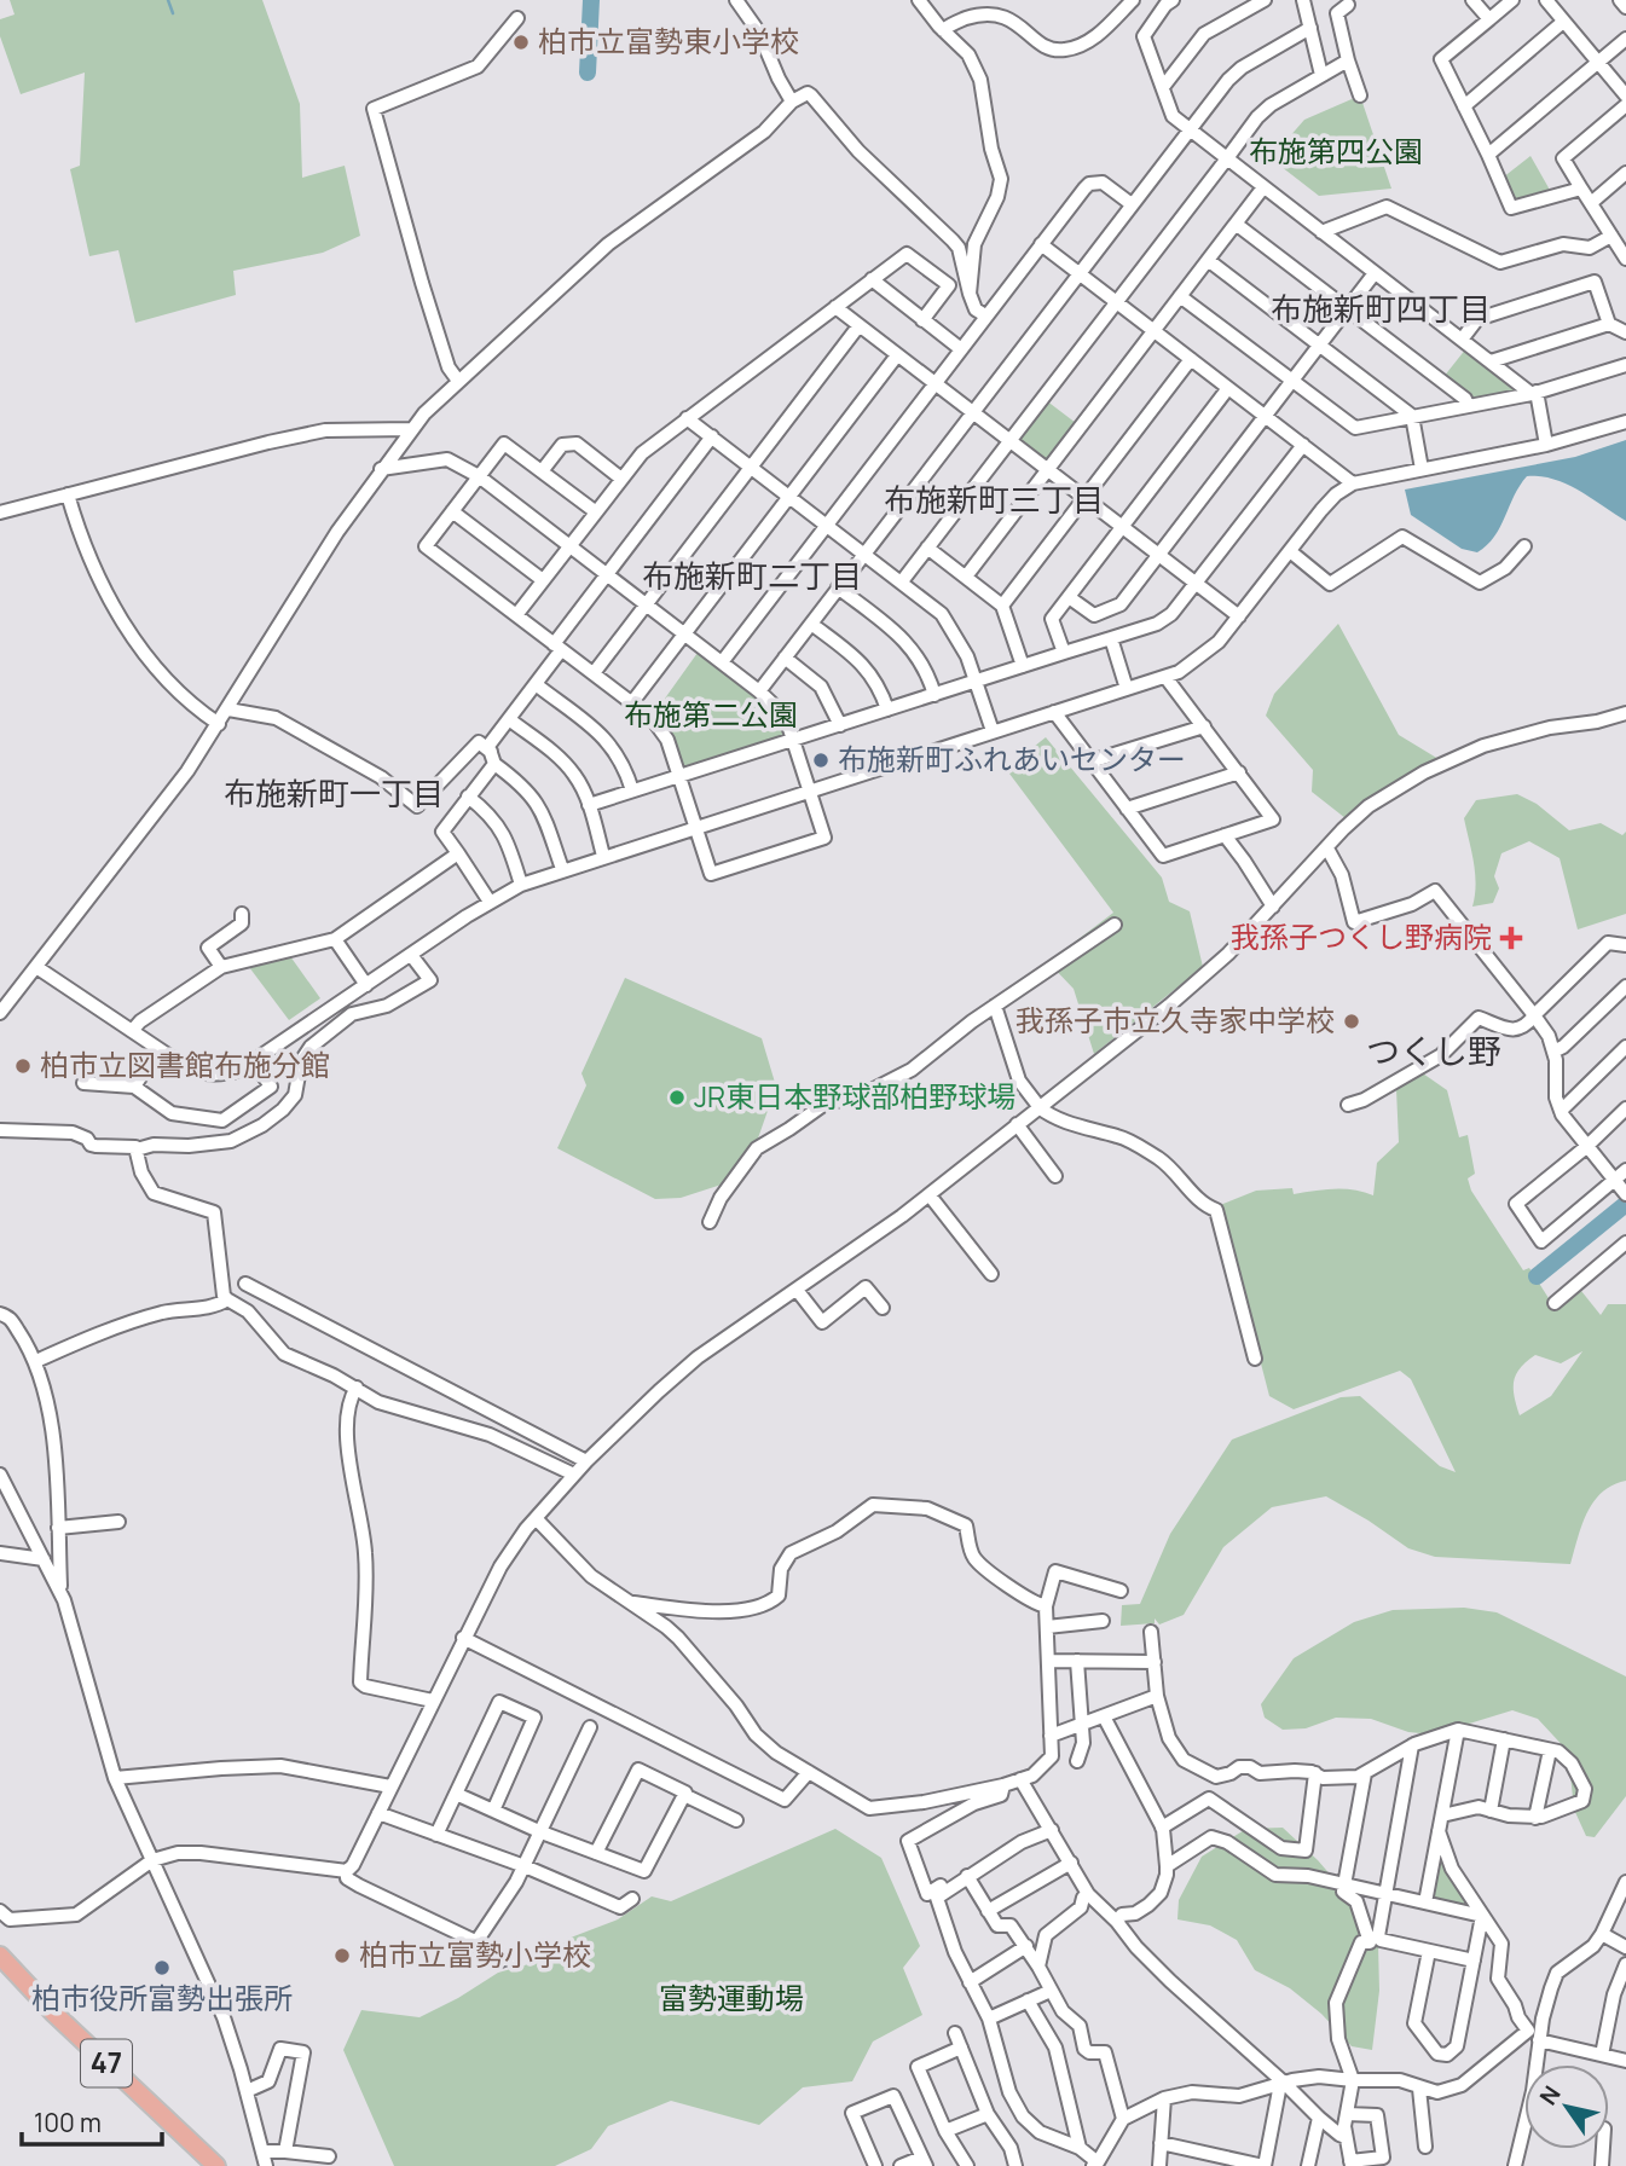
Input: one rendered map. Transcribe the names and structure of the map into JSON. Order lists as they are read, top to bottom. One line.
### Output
{"streets":{"main road":["47"]},"districts":["布施新町四丁目","布施新町三丁目","布施新町二丁目","布施新町一丁目","つくし野"],"parks":["布施第四公園","布施第二公園","富勢運動場"],"places":{"other":["柏市立富勢東小学校","布施新町ふれあいセンター","我孫子市立久寺家中学校","柏市立図書館布施分館","JR東日本野球部柏野球場","柏市立富勢小学校","柏市役所富勢出張所"],"health":["我孫子つくし野病院"]},"scale_bar":"100 m","north":"top left"}
